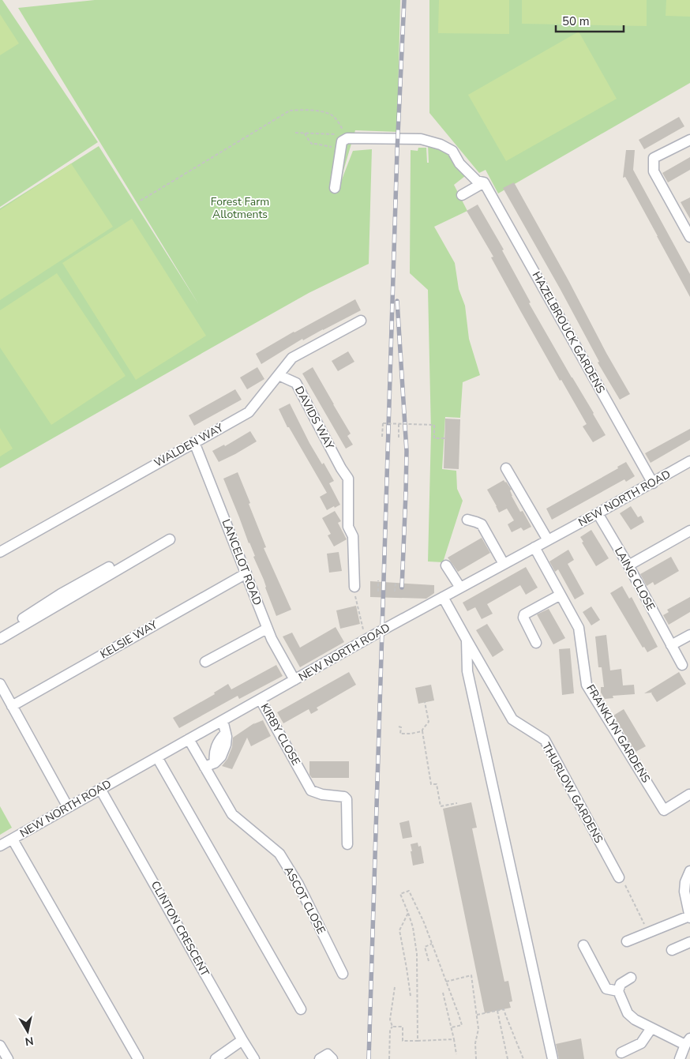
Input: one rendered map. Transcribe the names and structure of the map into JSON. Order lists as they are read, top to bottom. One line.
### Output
{"streets":{"street":["HAZELBROUCK GARDENS","DAVIDS WAY","WALDEN WAY","NEW NORTH ROAD","LANCELOT ROAD","LAING CLOSE","KELSIE WAY","FRANKLYN GARDENS","KIRBY CLOSE","THURLOW GARDENS","ASCOT CLOSE","CLINTON CRESCENT"]},"crossings":[["HAZELBROUCK GARDENS","NEW NORTH ROAD"],["DAVIDS WAY","WALDEN WAY"],["WALDEN WAY","LANCELOT ROAD"],["NEW NORTH ROAD","LANCELOT ROAD"],["NEW NORTH ROAD","LAING CLOSE"],["NEW NORTH ROAD","FRANKLYN GARDENS"],["NEW NORTH ROAD","KIRBY CLOSE"],["NEW NORTH ROAD","THURLOW GARDENS"],["NEW NORTH ROAD","ASCOT CLOSE"],["NEW NORTH ROAD","CLINTON CRESCENT"],["LANCELOT ROAD","KELSIE WAY"]],"parks":["Forest Farm Allotments"],"scale_bar":"50 m","north":"bottom"}
